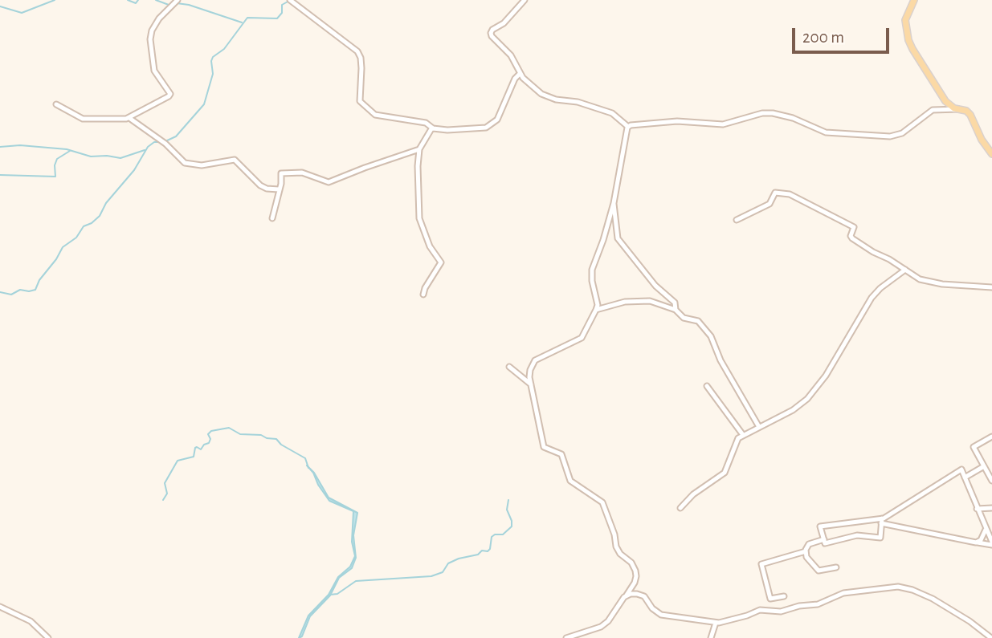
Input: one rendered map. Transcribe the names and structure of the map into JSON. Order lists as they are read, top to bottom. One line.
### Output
{"scale_bar":"200 m"}
